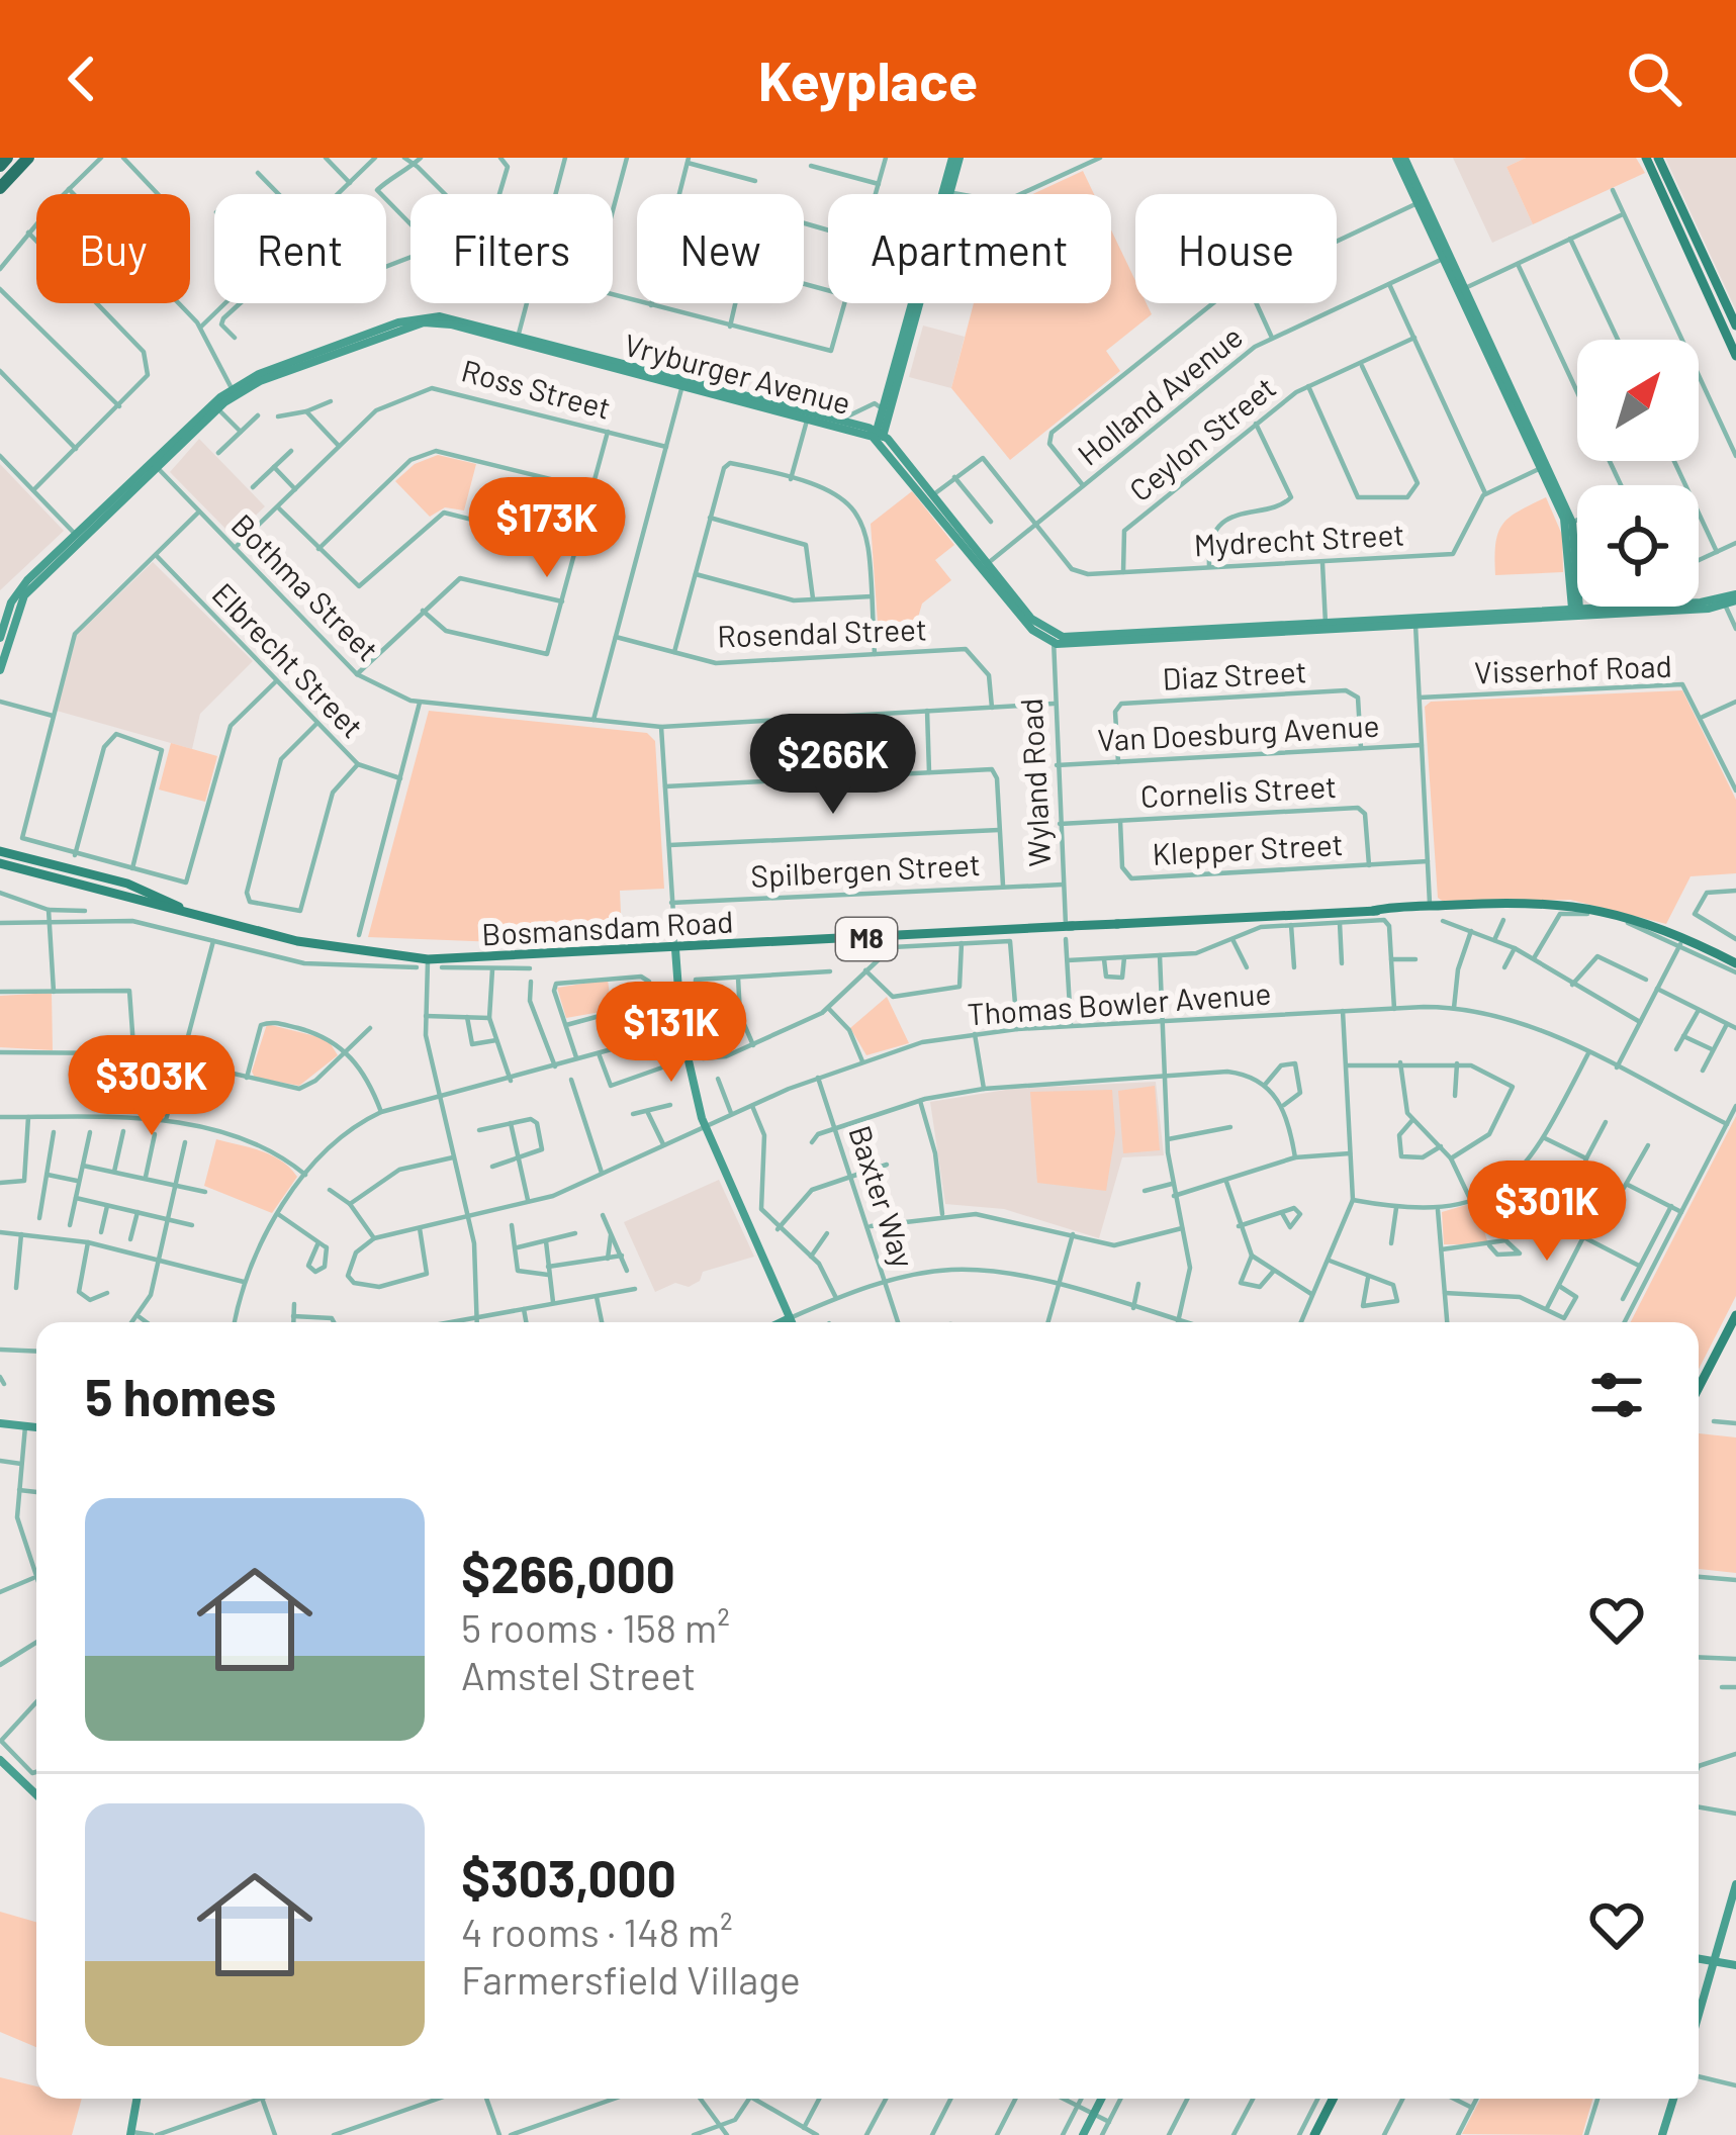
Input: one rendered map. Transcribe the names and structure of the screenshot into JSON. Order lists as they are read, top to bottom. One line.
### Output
{"streets":{"main road":["Bosmansdam Road","M8"],"street":["Vryburger Avenue","Ross Street","Holland Avenue","Ceylon Street","Mydrecht Street","Bothma Street","Rosendal Street","Elbrecht Street","Visserhof Road","Diaz Street","Van Doesburg Avenue","Wyland Road","Cornelis Street","Klepper Street","Spilbergen Street","Thomas Bowler Avenue","Baxter Way"]},"crossings":[["Vryburger Avenue","Holland Avenue"],["Vryburger Avenue","Bothma Street"],["Vryburger Avenue","Wyland Road"],["Ross Street","Bothma Street"],["Holland Avenue","Mydrecht Street"],["Ceylon Street","Mydrecht Street"],["Bothma Street","Rosendal Street"],["Bothma Street","Wyland Road"],["Diaz Street","Van Doesburg Avenue"],["Van Doesburg Avenue","Wyland Road"],["Wyland Road","Cornelis Street"],["Wyland Road","Spilbergen Street"],["Wyland Road","Bosmansdam Road"],["Wyland Road","Thomas Bowler Avenue"],["Cornelis Street","Klepper Street"],["Thomas Bowler Avenue","Baxter Way"]],"north":"top right","page":{"header":"Keyplace","chip":["Buy","Rent","Filters","New","Apartment","House"],"price":["$173K","$266K","$131K","$303K","$301K"],"heading":"5 homes","list":[{"name":"$266,000","note":"5 rooms · 158 m² · Amstel Street"},{"name":"$303,000","note":"4 rooms · 148 m² · Farmersfield Village"}]}}
